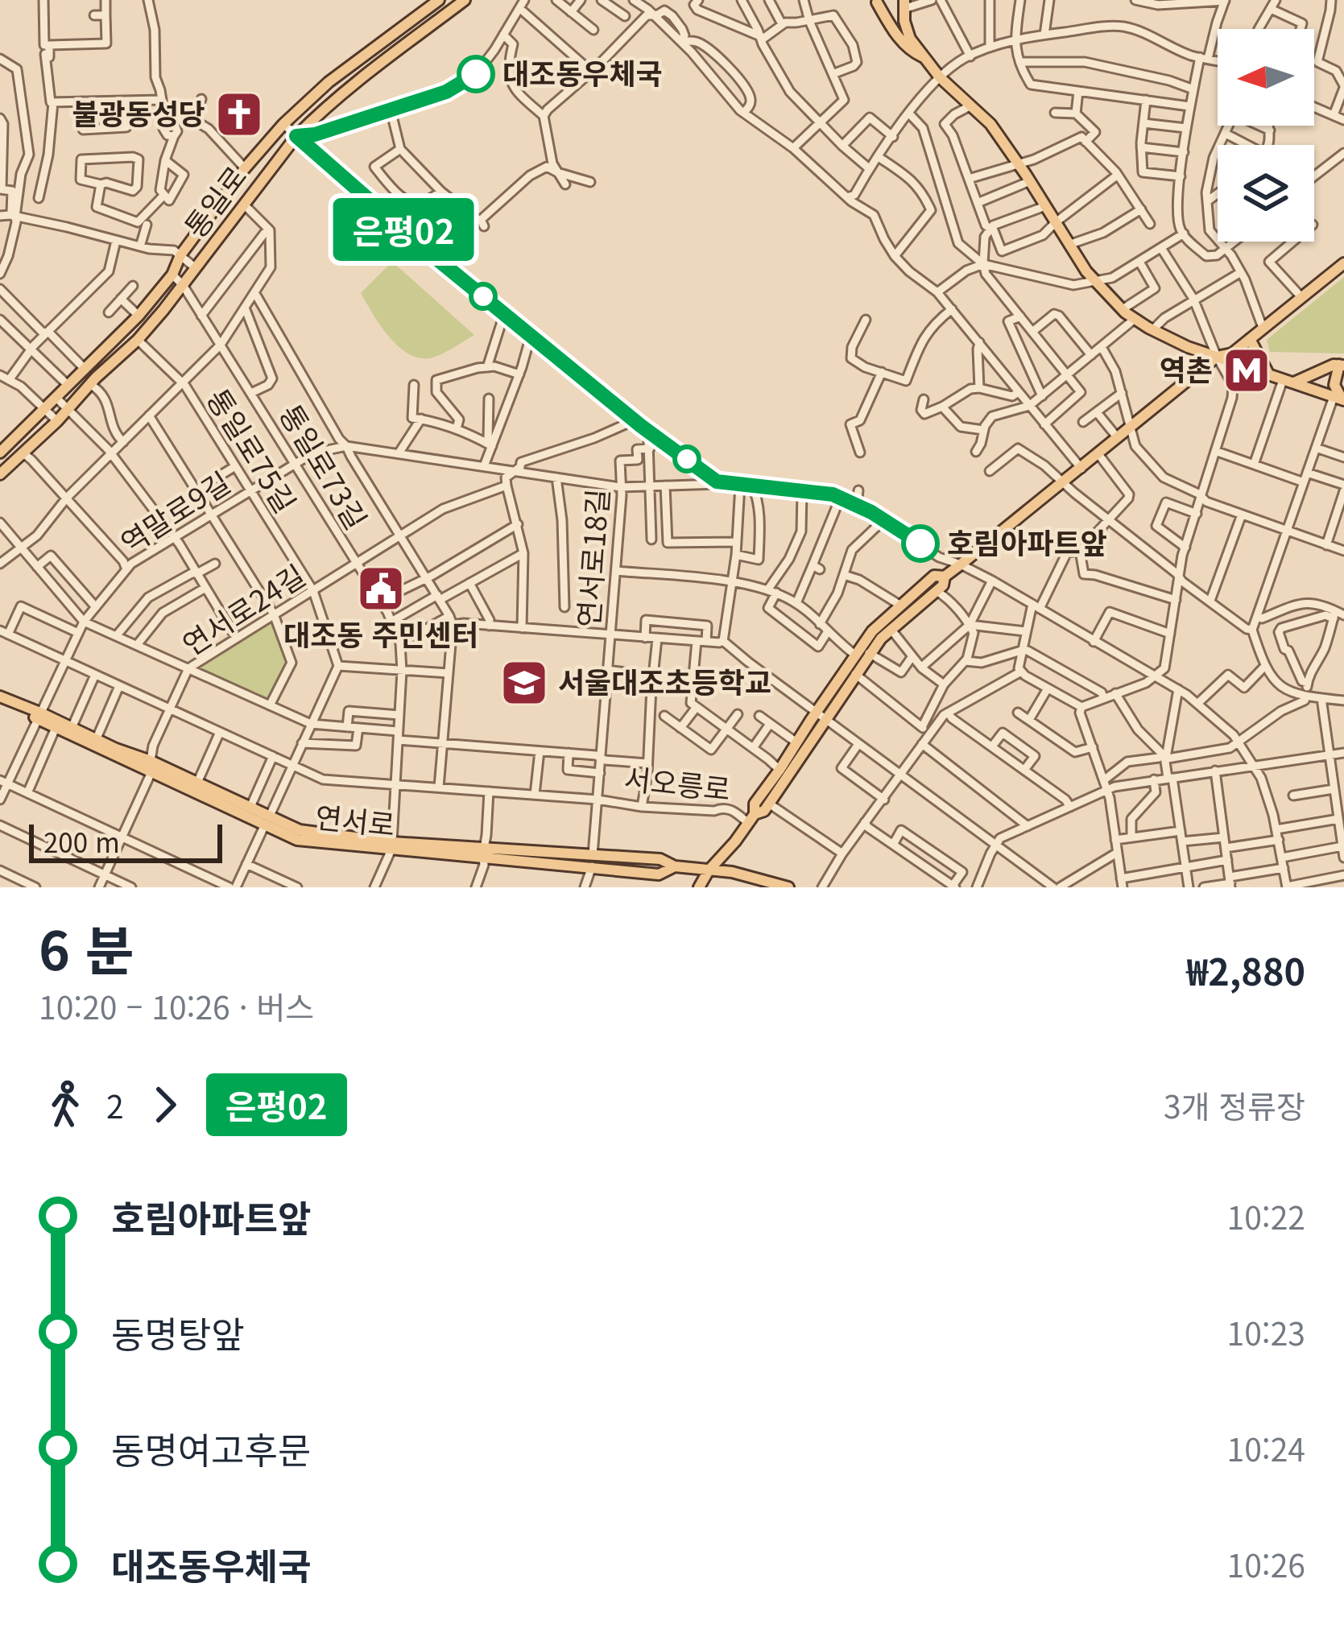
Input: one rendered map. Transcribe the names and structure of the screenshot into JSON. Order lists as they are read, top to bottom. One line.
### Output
{"streets":{"main road":["통일로","서오릉로","연서로"],"street":["통일로75길","통일로73길","역말로9길","연서로18길","연서로24길"]},"crossings":[["통일로","통일로75길"],["통일로","통일로73길"],["통일로75길","통일로73길"],["통일로75길","역말로9길"],["통일로75길","연서로24길"],["통일로73길","역말로9길"],["통일로73길","연서로24길"],["통일로73길","연서로"],["역말로9길","연서로18길"],["역말로9길","서오릉로"],["역말로9길","연서로"],["연서로18길","서오릉로"],["연서로18길","연서로"],["연서로24길","연서로"],["서오릉로","연서로"]],"places":{"other":["대조동우체국","호림아파트앞"],"church":["불광동성당"],"metro station":["역촌"],"public building":["대조동 주민센터"],"school or university":["서울대조초등학교"]},"lines":["bus line 은평02"],"scale_bar":"200 m","north":"left","page":{"on_map":"은평02","scale":"200 m","heading":["6 분","10:20 – 10:26 · 버스","₩2,880"],"legs":["2","은평02","3개 정류장"],"list":[{"name":"호림아파트앞","value":"10:22"},{"name":"동명탕앞","value":"10:23"},{"name":"동명여고후문","value":"10:24"},{"name":"대조동우체국","value":"10:26"}]}}
